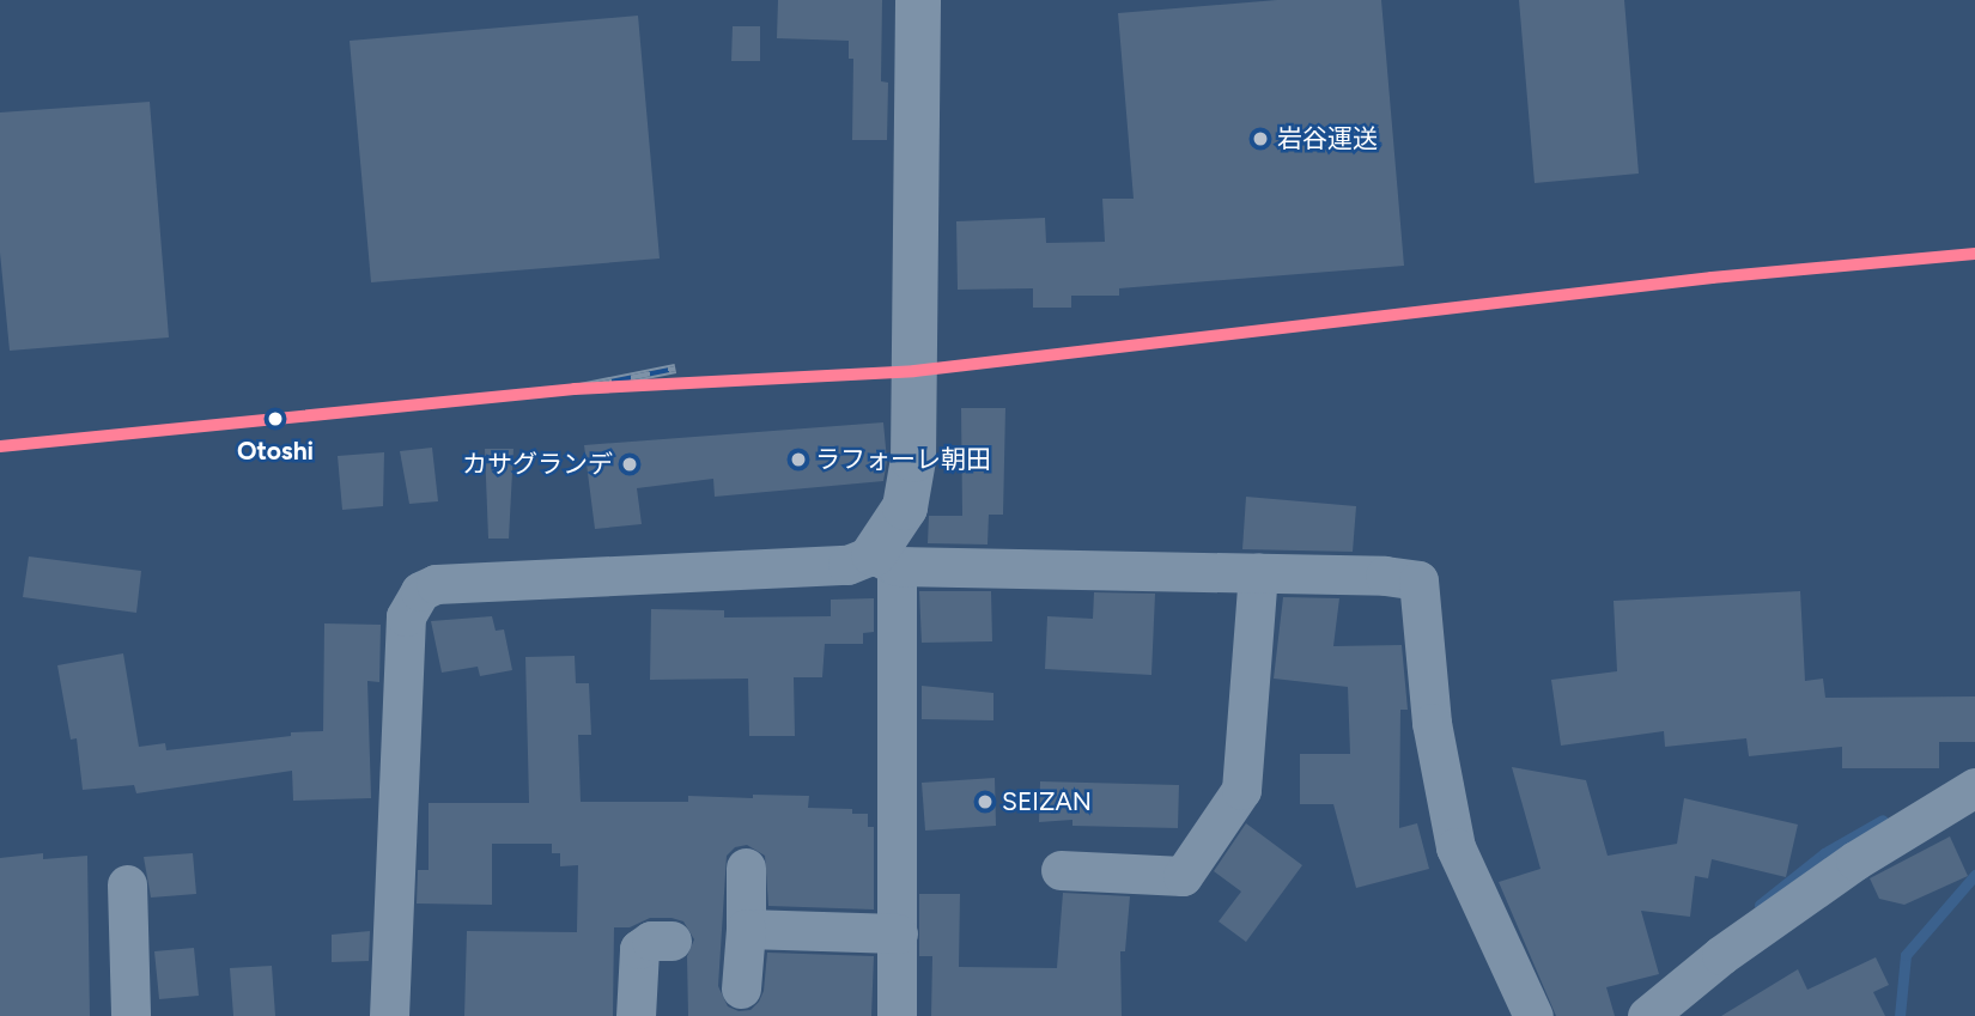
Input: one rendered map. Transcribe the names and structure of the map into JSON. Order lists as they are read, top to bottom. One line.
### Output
{"places":["岩谷運送","Otoshi","ラフォーレ朝田","カサグランデ","SEIZAN"]}
